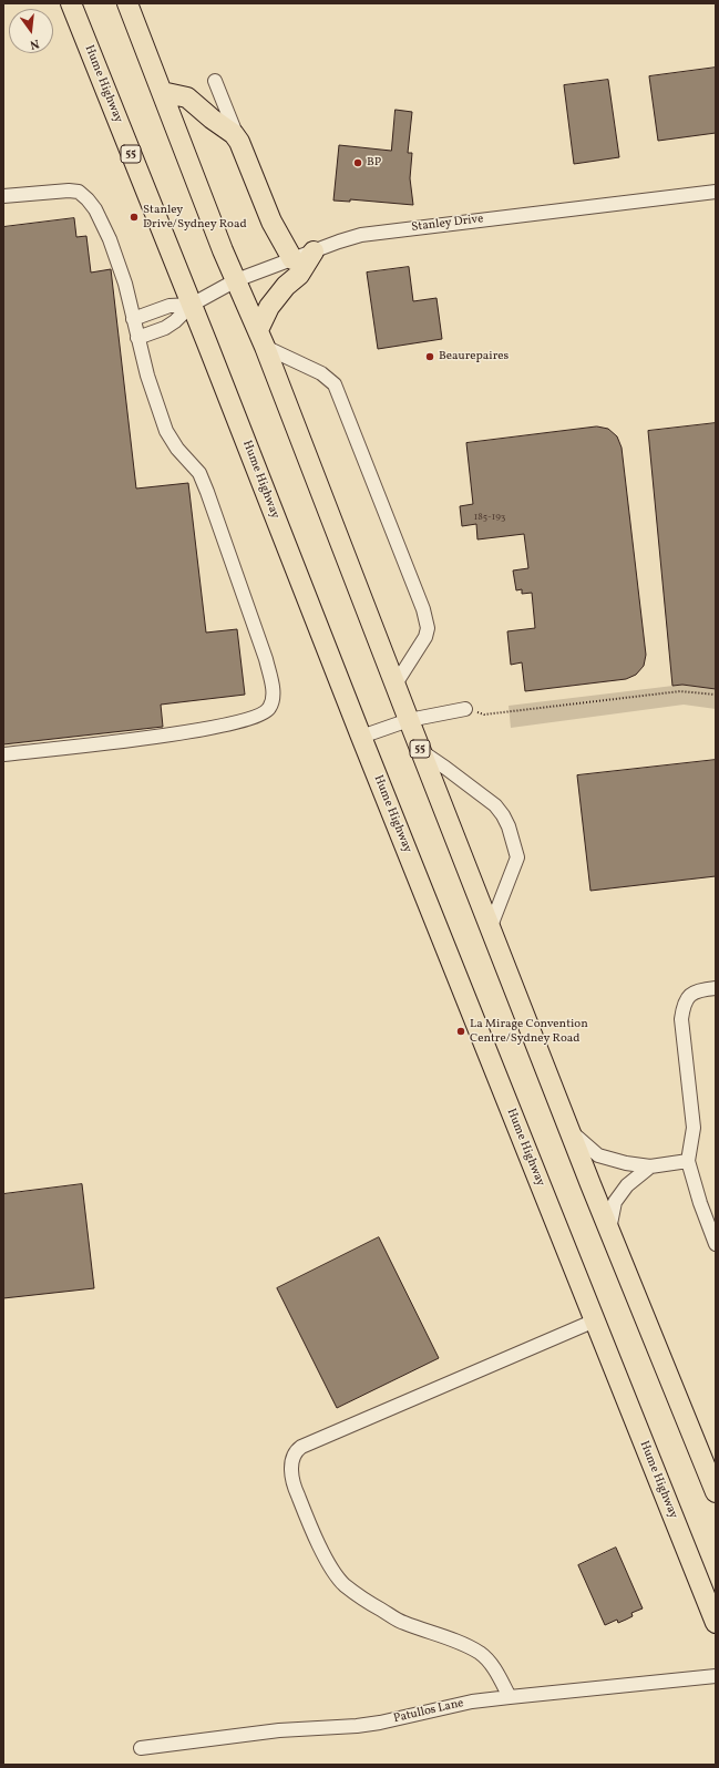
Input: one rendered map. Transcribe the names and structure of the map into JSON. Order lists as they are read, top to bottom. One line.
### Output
{"streets":{"highway":["Hume Highway","55"],"street":["Stanley Drive","Patullos Lane"]},"crossings":[["Hume Highway","Stanley Drive"],["55","Stanley Drive"]],"places":["BP","Stanley Drive/Sydney Road","Beaurepaires","La Mirage Convention Centre/Sydney Road"],"house_numbers":["185-193"],"north":"bottom"}
